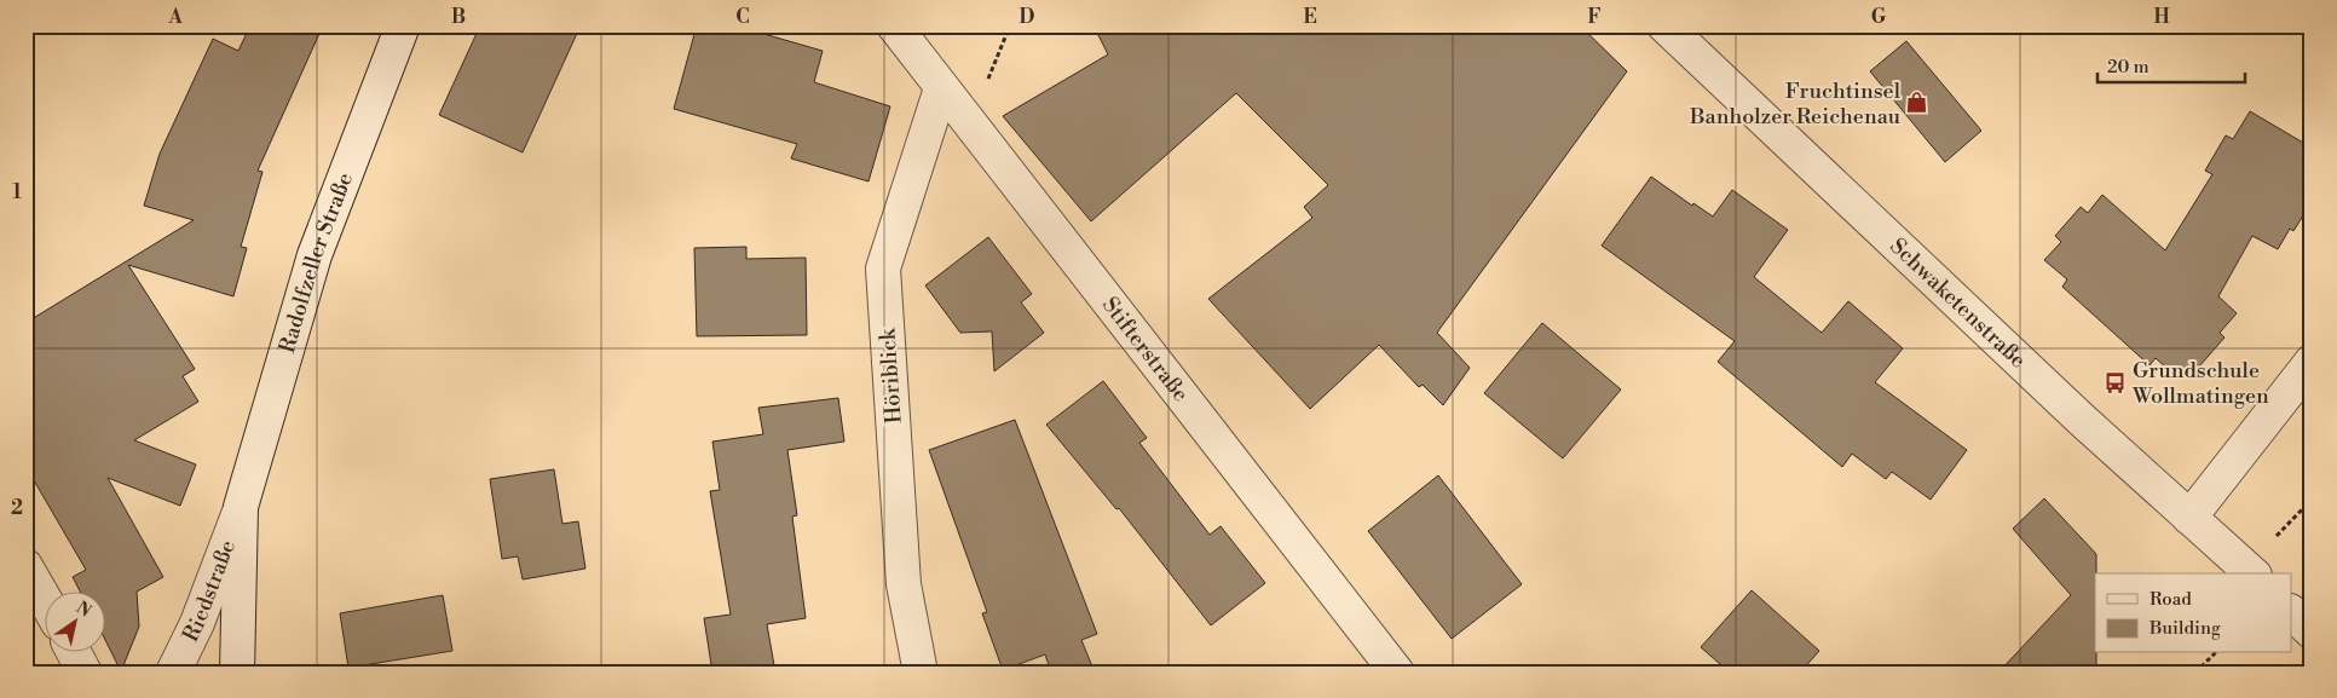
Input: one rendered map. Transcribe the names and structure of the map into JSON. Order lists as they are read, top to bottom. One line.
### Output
{"streets":{"street":["Radolfzeller Straße","Schwaketenstraße","Stifterstraße","Höriblick","Riedstraße"]},"crossings":[["Radolfzeller Straße","Riedstraße"],["Stifterstraße","Höriblick"]],"places":{"shop":["Fruchtinsel Banholzer Reichenau"],"bus stop":["Grundschule Wollmatingen"]},"legend":["Road","Building"],"scale_bar":"20 m","north":"top right","grid":{"columns":["A","B","C","D","E","F","G","H"],"rows":["1","2"]}}
